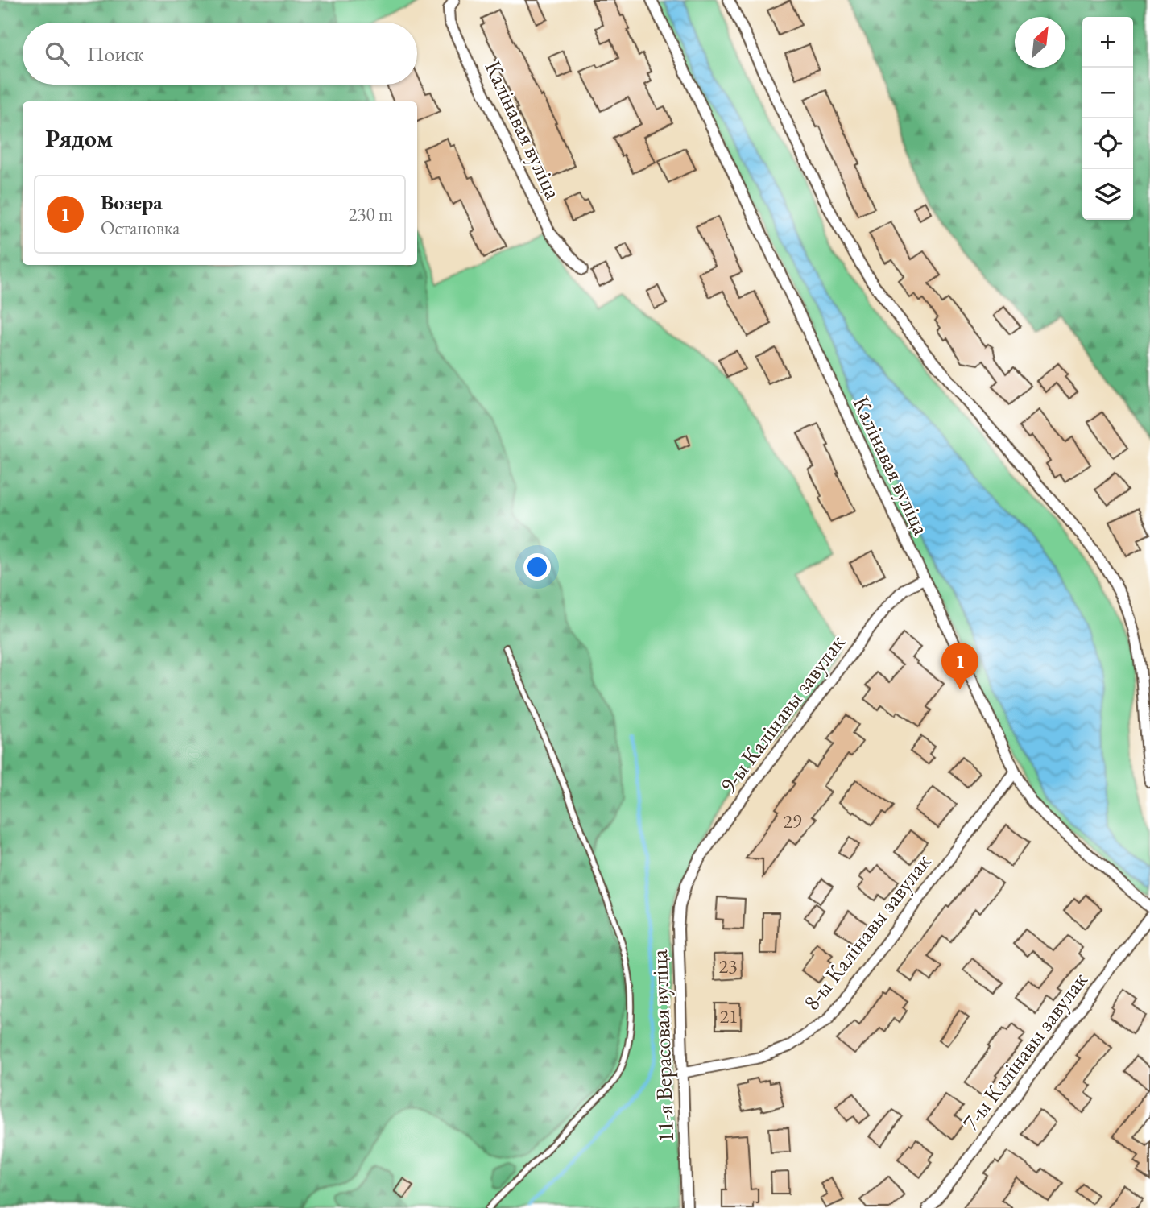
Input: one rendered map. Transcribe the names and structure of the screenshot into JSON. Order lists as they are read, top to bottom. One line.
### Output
{"streets":{"street":["Калінавая вуліца","9-ы Калінавы завулак","8-ы Калінавы завулак","11-я Верасовая вуліца","7-ы Калінавы завулак"]},"crossings":[["Калінавая вуліца","9-ы Калінавы завулак"],["Калінавая вуліца","8-ы Калінавы завулак"],["9-ы Калінавы завулак","11-я Верасовая вуліца"],["8-ы Калінавы завулак","11-я Верасовая вуліца"]],"house_numbers":["29","23","21"],"north":"top right","page":{"map_buttons":["+","−"],"search":"Поиск","heading":"Рядом","list":[{"mark":"1","name":"Возера","note":"Остановка","value":"230 m"}],"pins":"1"}}
